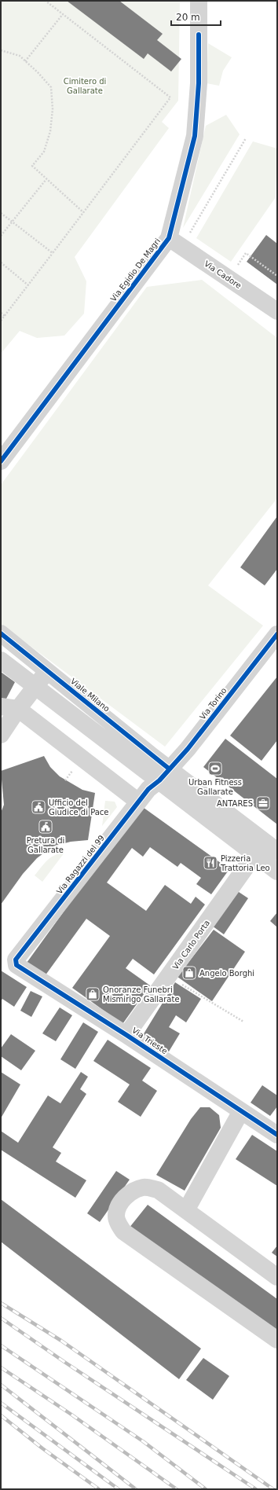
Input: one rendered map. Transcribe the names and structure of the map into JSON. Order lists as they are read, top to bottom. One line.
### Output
{"streets":{"street":["Via Egidio De Magri","Via Cadore","Viale Milano","Via Torino","Via Ragazzi del 99","Via Carlo Porta","Via Trieste"]},"crossings":[["Via Egidio De Magri","Via Cadore"],["Viale Milano","Via Torino"],["Viale Milano","Via Ragazzi del 99"],["Viale Milano","Via Carlo Porta"],["Via Torino","Via Ragazzi del 99"],["Via Ragazzi del 99","Via Trieste"],["Via Carlo Porta","Via Trieste"]],"parks":["Cimitero di Gallarate"],"places":{"sports":["Urban Fitness Gallarate"],"office":["ANTARES"],"public building":["Ufficio del Giudice di Pace","Pretura di Gallarate"],"restaurant":["Pizzeria Trattoria Leo"],"shop":["Angelo Borghi","Onoranze Funebri Mismirigo Gallarate"]},"scale_bar":"20 m"}
